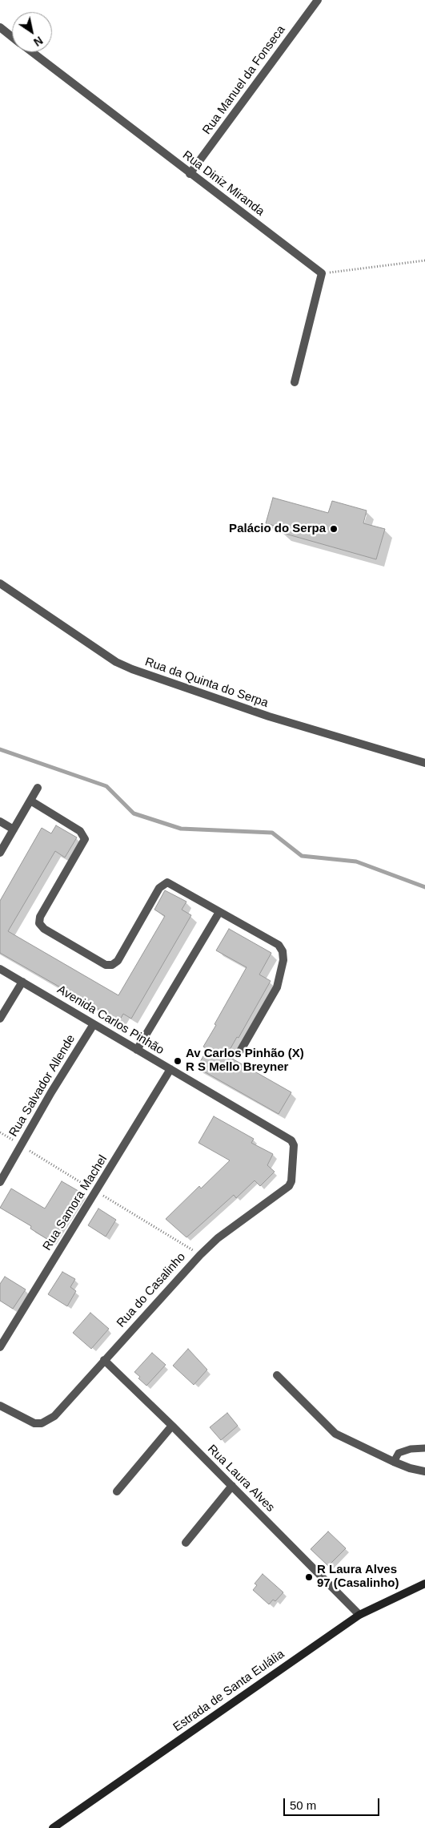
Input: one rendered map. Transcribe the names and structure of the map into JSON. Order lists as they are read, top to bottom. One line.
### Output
{"streets":{"street":["Rua Manuel da Fonseca","Rua Diniz Miranda","Rua da Quinta do Serpa","Avenida Carlos Pinhão","Rua Salvador Allende","Rua Samora Machel","Rua do Casalinho","Rua Laura Alves","Estrada de Santa Eulália"]},"crossings":[["Rua Manuel da Fonseca","Rua Diniz Miranda"],["Avenida Carlos Pinhão","Rua Salvador Allende"],["Avenida Carlos Pinhão","Rua Samora Machel"],["Avenida Carlos Pinhão","Rua do Casalinho"],["Rua do Casalinho","Rua Laura Alves"],["Rua Laura Alves","Estrada de Santa Eulália"]],"places":["Palácio do Serpa","Av Carlos Pinhão (X) R S Mello Breyner","R Laura Alves 97 (Casalinho)"],"scale_bar":"50 m","north":"bottom right"}
